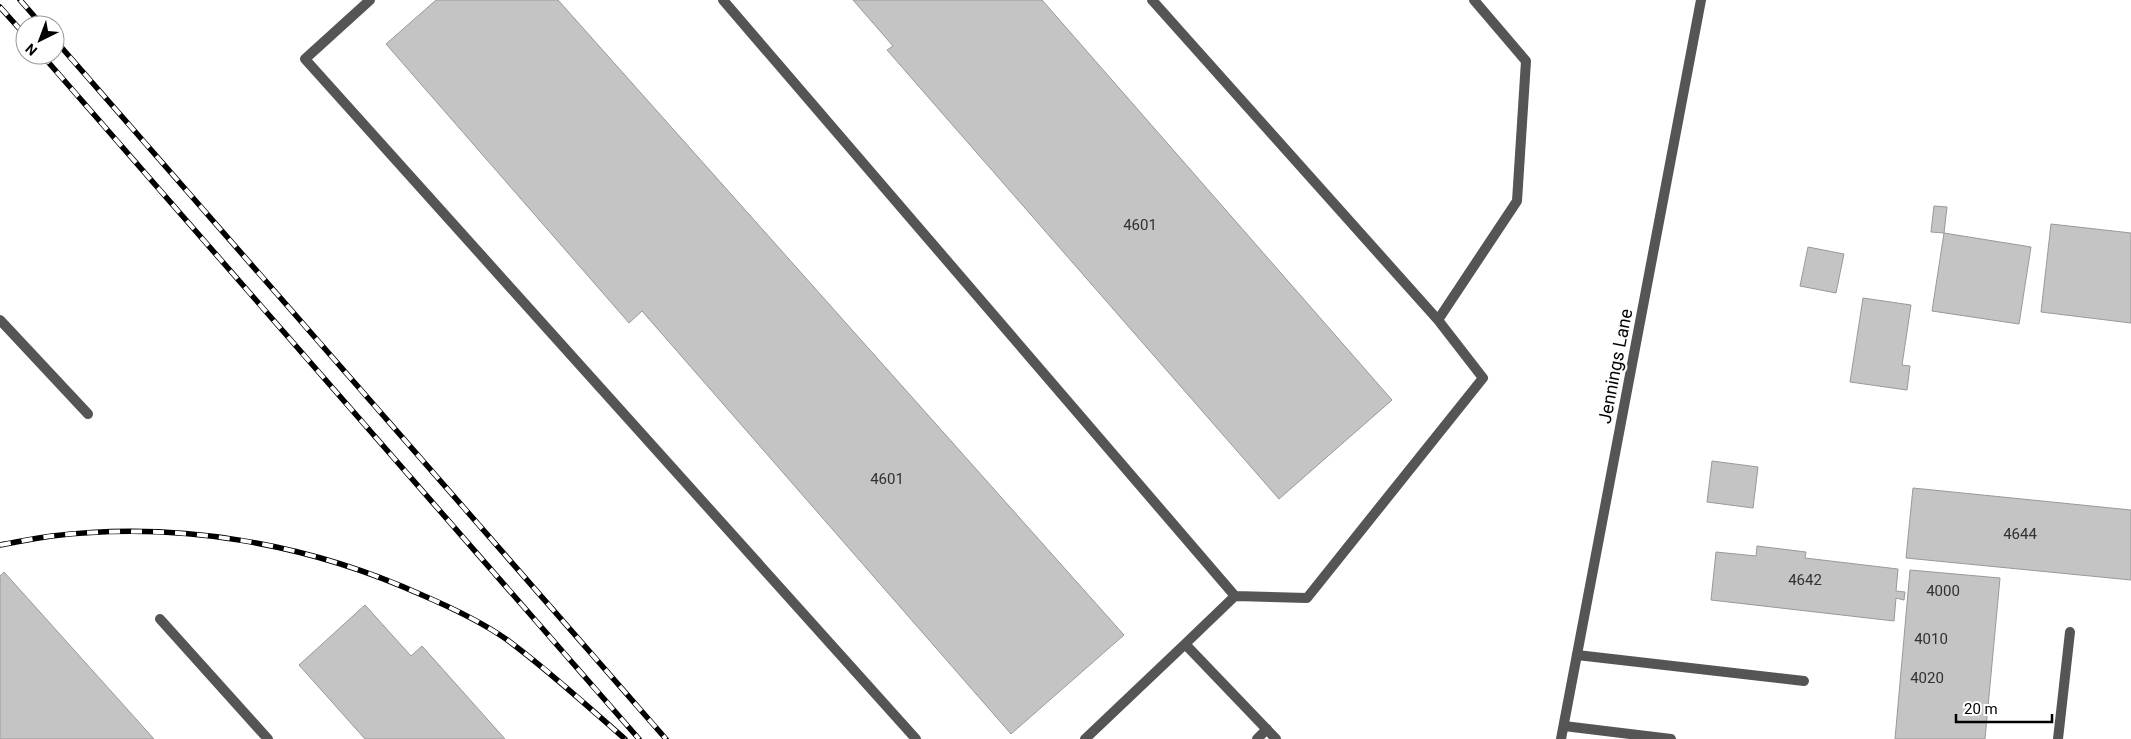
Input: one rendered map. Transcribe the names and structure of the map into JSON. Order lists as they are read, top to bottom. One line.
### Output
{"streets":{"street":["Jennings Lane"]},"house_numbers":["4601","4601","4644","4642","4000","4010","4020"],"scale_bar":"20 m","north":"bottom left"}
